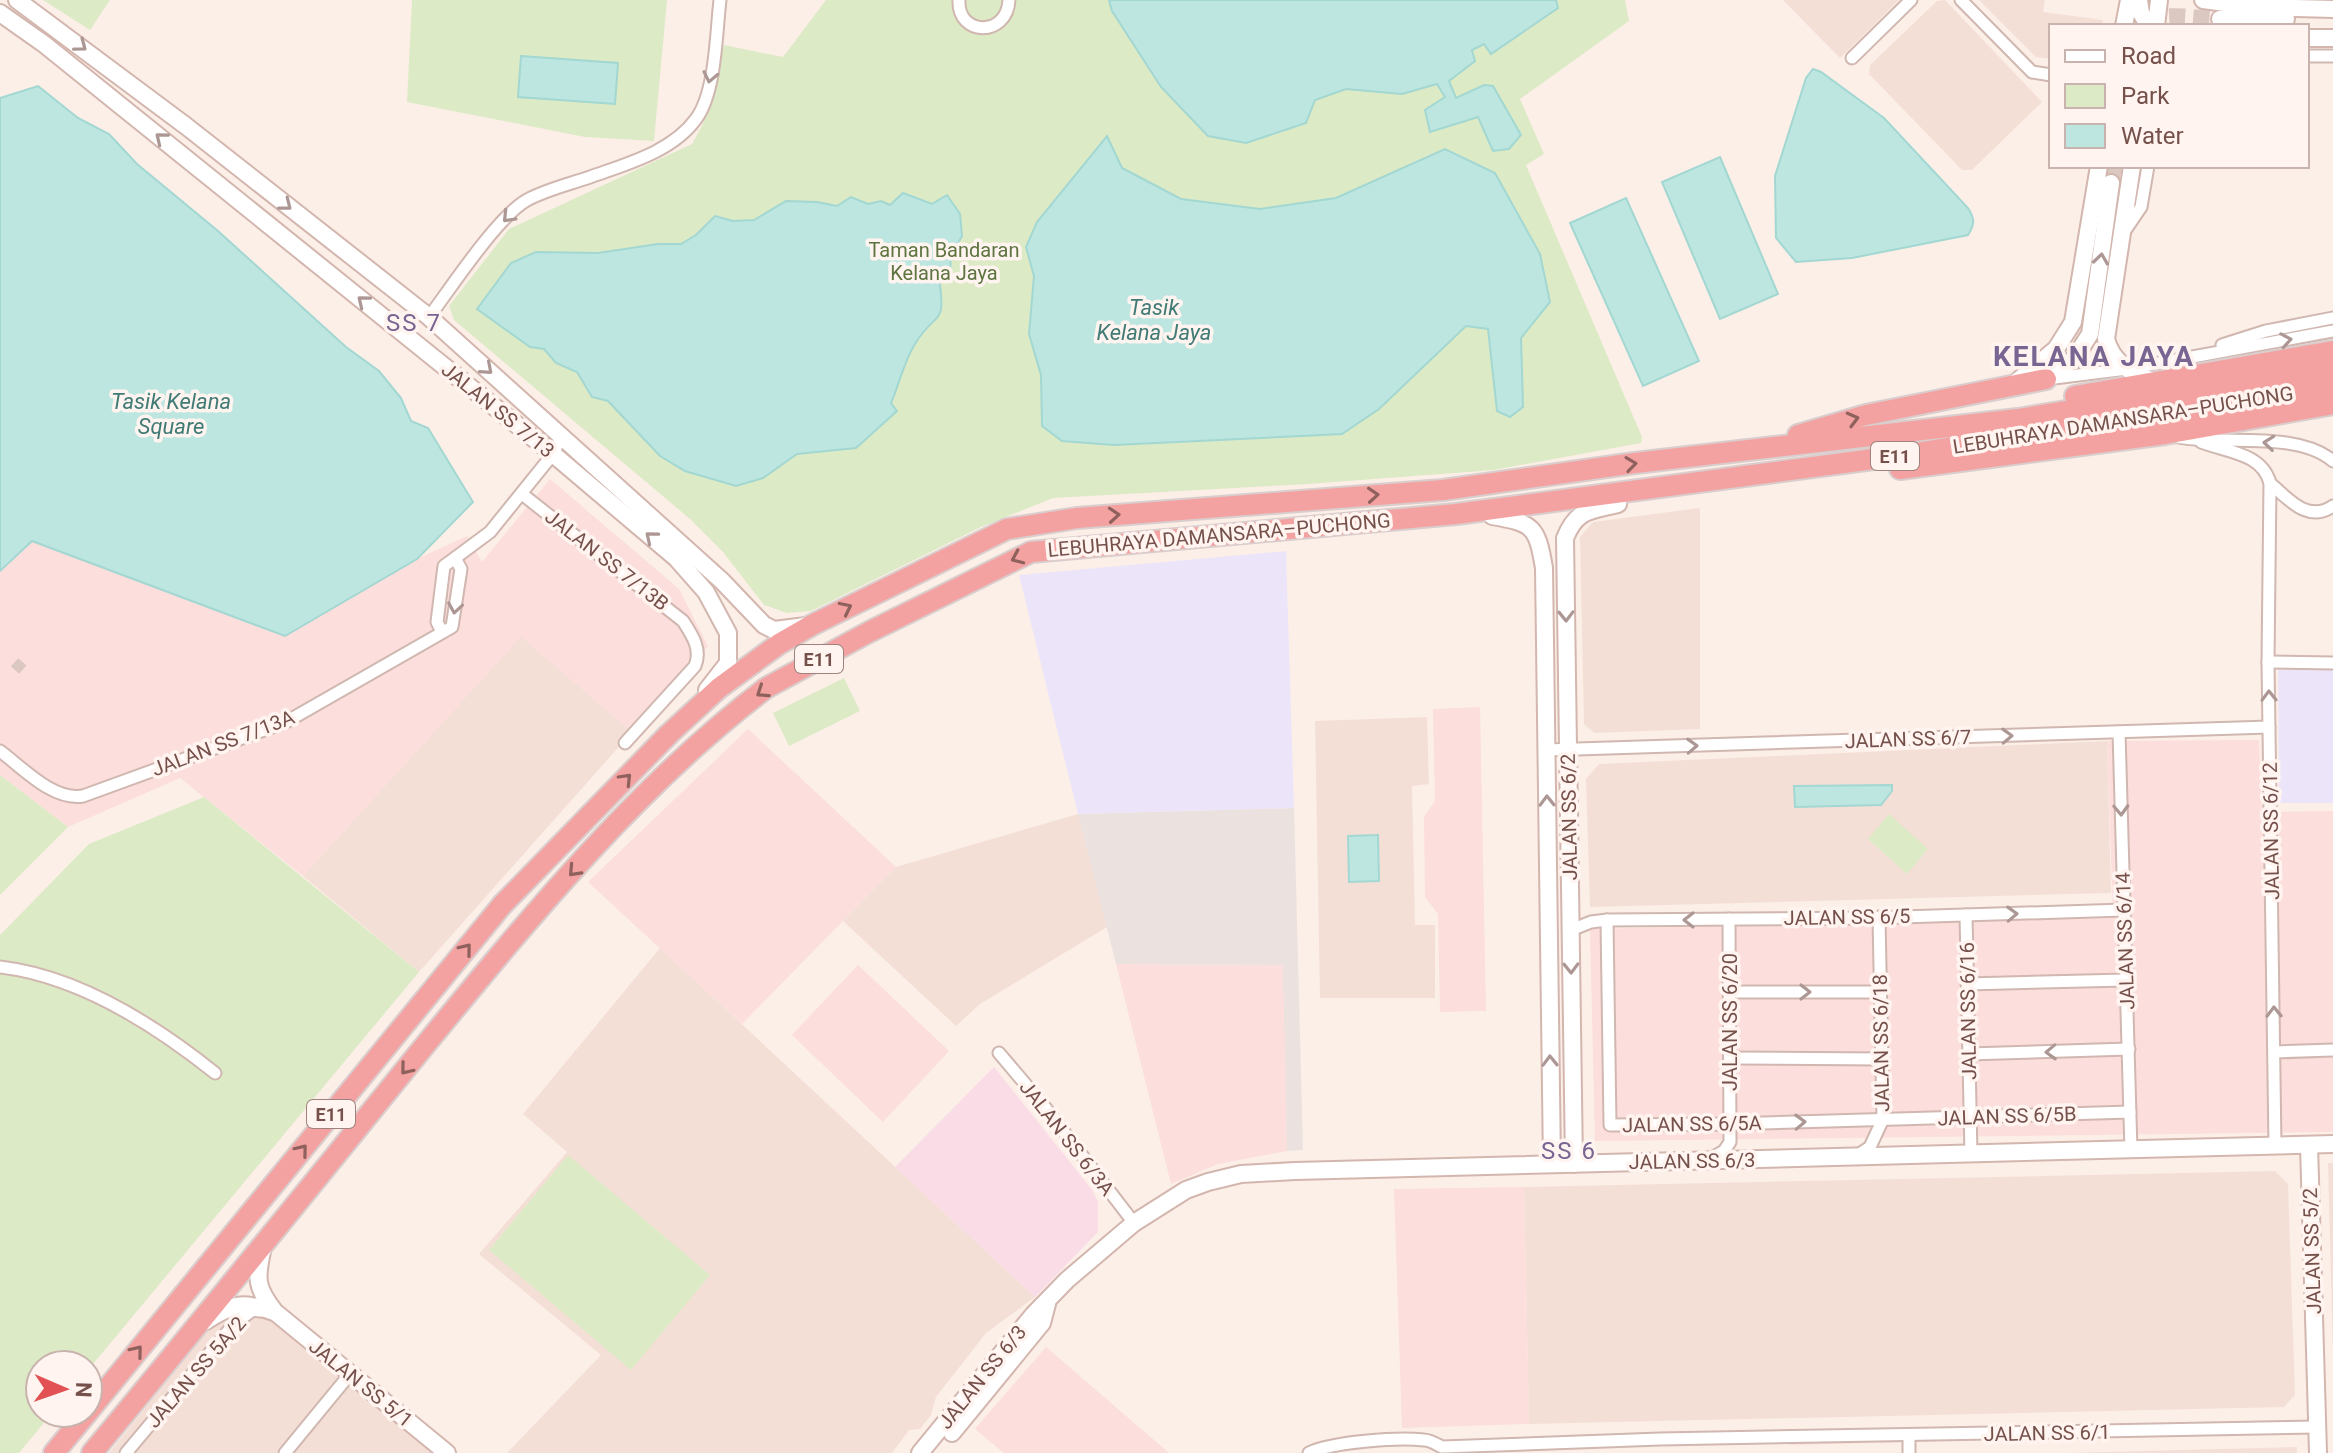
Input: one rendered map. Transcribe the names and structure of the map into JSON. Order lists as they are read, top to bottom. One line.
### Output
{"streets":{"highway":["LEBUHRAYA DAMANSARA–PUCHONG","E11"],"street":["JALAN SS 7/13","JALAN SS 7/13B","JALAN SS 6/7","JALAN SS 7/13A","JALAN SS 6/2","JALAN SS 6/12","JALAN SS 6/5","JALAN SS 6/14","JALAN SS 6/16","JALAN SS 6/20","JALAN SS 6/18","JALAN SS 6/5B","JALAN SS 6/5A","JALAN SS 6/3A","JALAN SS 6/3","JALAN SS 5/2","JALAN SS 5A/2","JALAN SS 5/1","JALAN SS 6/1"]},"crossings":[["JALAN SS 7/13","LEBUHRAYA DAMANSARA–PUCHONG"],["JALAN SS 7/13","JALAN SS 7/13A"],["LEBUHRAYA DAMANSARA–PUCHONG","JALAN SS 5/1"],["JALAN SS 7/13B","JALAN SS 7/13A"],["JALAN SS 6/7","JALAN SS 6/2"],["JALAN SS 6/7","JALAN SS 6/12"],["JALAN SS 6/7","JALAN SS 6/14"],["JALAN SS 6/2","JALAN SS 6/5"],["JALAN SS 6/2","JALAN SS 6/3"],["JALAN SS 6/12","JALAN SS 6/3"],["JALAN SS 6/5","JALAN SS 6/14"],["JALAN SS 6/5","JALAN SS 6/16"],["JALAN SS 6/5","JALAN SS 6/20"],["JALAN SS 6/5","JALAN SS 6/18"],["JALAN SS 6/5","JALAN SS 6/5A"],["JALAN SS 6/14","JALAN SS 6/5B"],["JALAN SS 6/14","JALAN SS 6/3"],["JALAN SS 6/16","JALAN SS 6/5B"],["JALAN SS 6/16","JALAN SS 6/3"],["JALAN SS 6/20","JALAN SS 6/5A"],["JALAN SS 6/20","JALAN SS 6/3"],["JALAN SS 6/18","JALAN SS 6/5B"],["JALAN SS 6/18","JALAN SS 6/5A"],["JALAN SS 6/18","JALAN SS 6/3"],["JALAN SS 6/5B","JALAN SS 6/5A"],["JALAN SS 6/3A","JALAN SS 6/3"],["JALAN SS 6/3","JALAN SS 5/2"],["JALAN SS 5/2","JALAN SS 6/1"],["JALAN SS 5A/2","JALAN SS 5/1"]],"one_way":["JALAN SS 6/7","JALAN SS 6/12","JALAN SS 6/14"],"districts":["SS 7","KELANA JAYA","SS 6"],"water":["Tasik Kelana Jaya","Tasik Kelana Square"],"parks":["Taman Bandaran Kelana Jaya"],"legend":["Road","Park","Water"],"north":"right"}
